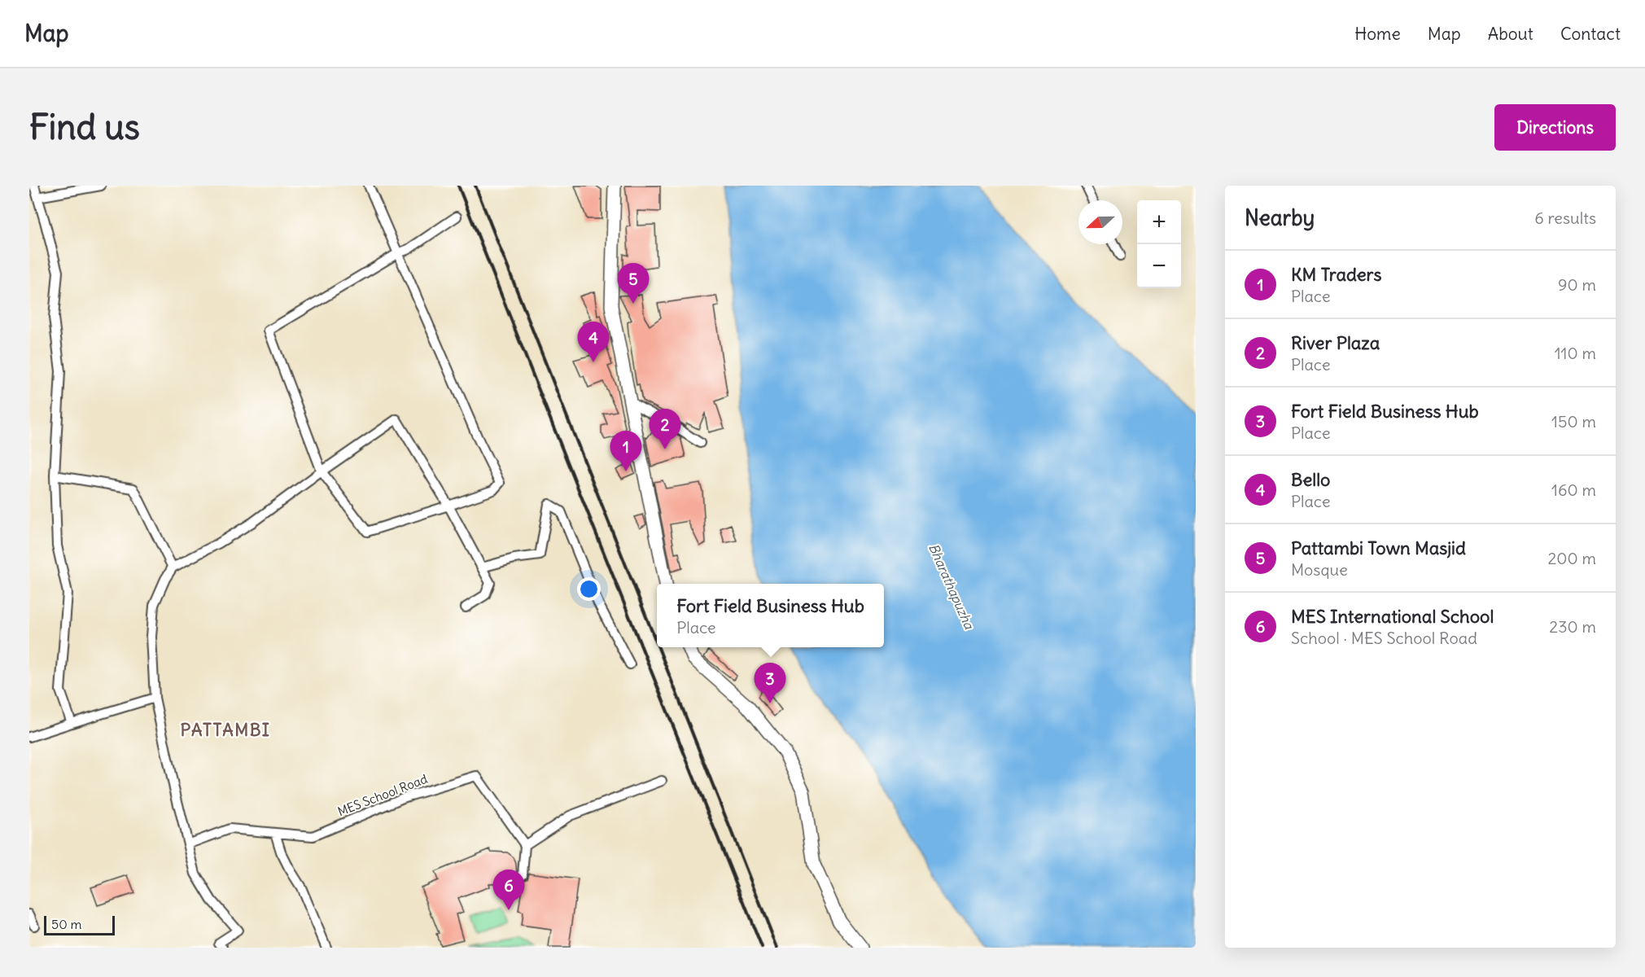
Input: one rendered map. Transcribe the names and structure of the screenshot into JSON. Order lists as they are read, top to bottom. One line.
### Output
{"streets":{"street":["MES School Road"]},"districts":["PATTAMBI"],"water":["Bharathapuzha"],"scale_bar":"50 m","north":"left","page":{"header":"Map","nav":["Home","Map","About","Contact"],"buttons":"Directions","title":"Find us","heading":["Nearby","6 results"],"map_buttons":["+","−"],"list":[{"mark":"1","name":"KM Traders","note":"Place","value":"90 m"},{"mark":"2","name":"River Plaza","note":"Place","value":"110 m"},{"mark":"3","name":"Fort Field Business Hub","note":"Place","value":"150 m"},{"mark":"4","name":"Bello","note":"Place","value":"160 m"},{"mark":"5","name":"Pattambi Town Masjid","note":"Mosque","value":"200 m"},{"mark":"6","name":"MES International School","note":"School · MES School Road","value":"230 m"}],"pins":["5","4","2","1","3","6"],"popup":["Fort Field Business Hub","Place"],"scale":"50 m"}}
